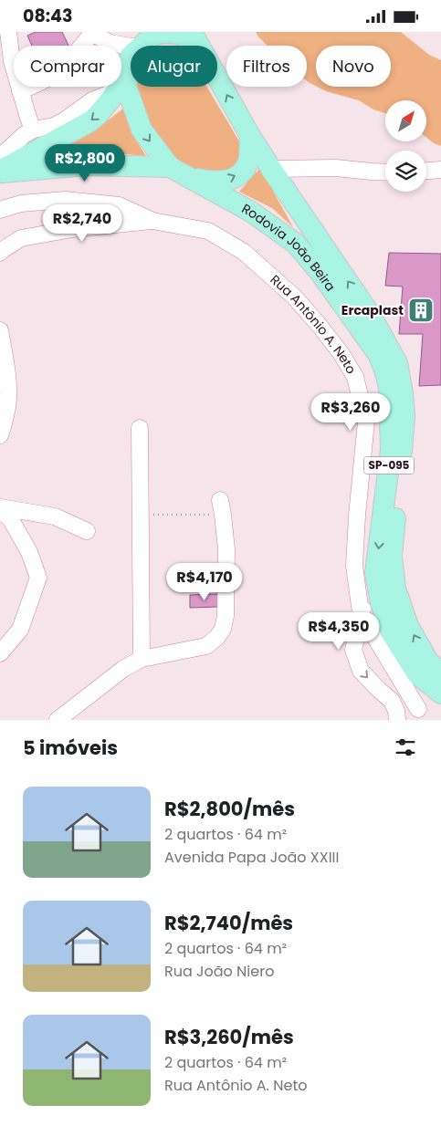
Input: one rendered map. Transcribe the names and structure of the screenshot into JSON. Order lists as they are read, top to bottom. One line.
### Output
{"streets":{"main road":["Rodovia João Beira","SP-095"],"street":["Rua Antônio A. Neto"]},"places":{"building":["Ercaplast"]},"north":"top right","page":{"status":"08:43","chip":["Comprar","Alugar","Filtros","Novo"],"price":["R$2,800","R$2,740","R$3,260","R$4,170","R$4,350"],"heading":"5 imóveis","list":[{"name":"R$2,800/mês","note":"2 quartos · 64 m² · Avenida Papa João XXIII"},{"name":"R$2,740/mês","note":"2 quartos · 64 m² · Rua João Niero"},{"name":"R$3,260/mês","note":"2 quartos · 64 m² · Rua Antônio A. Neto"}]}}
